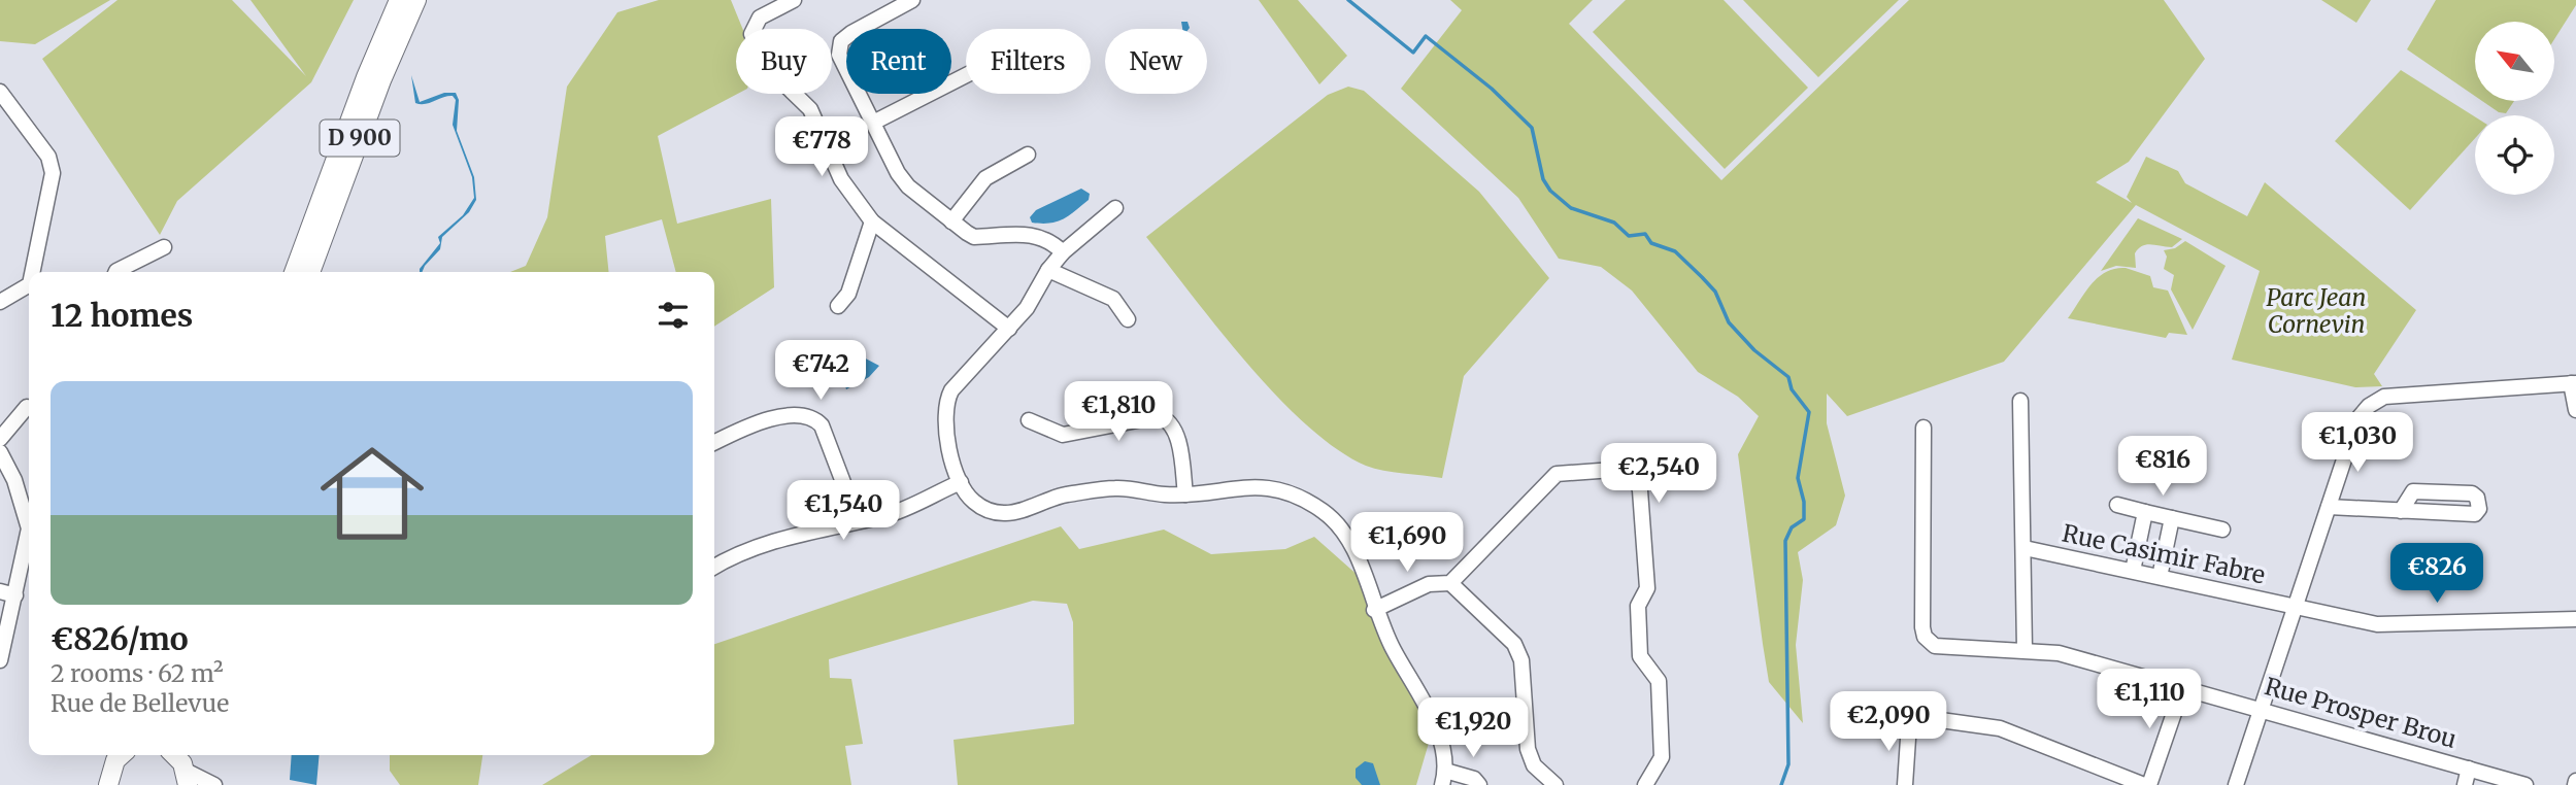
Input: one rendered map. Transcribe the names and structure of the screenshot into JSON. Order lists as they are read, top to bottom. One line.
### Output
{"streets":{"main road":["D 900"],"street":["Rue Casimir Fabre","Rue Prosper Brou"]},"parks":["Parc Jean Cornevin"],"north":"top left","page":{"chip":["Buy","Rent","Filters","New"],"price":["€778","€742","€1,810","€1,030","€816","€2,540","€1,540","€1,690","€826","€1,110","€2,090","€1,920"],"heading":"12 homes","list":[{"name":"€826/mo","note":"2 rooms · 62 m² · Rue de Bellevue"}]}}
